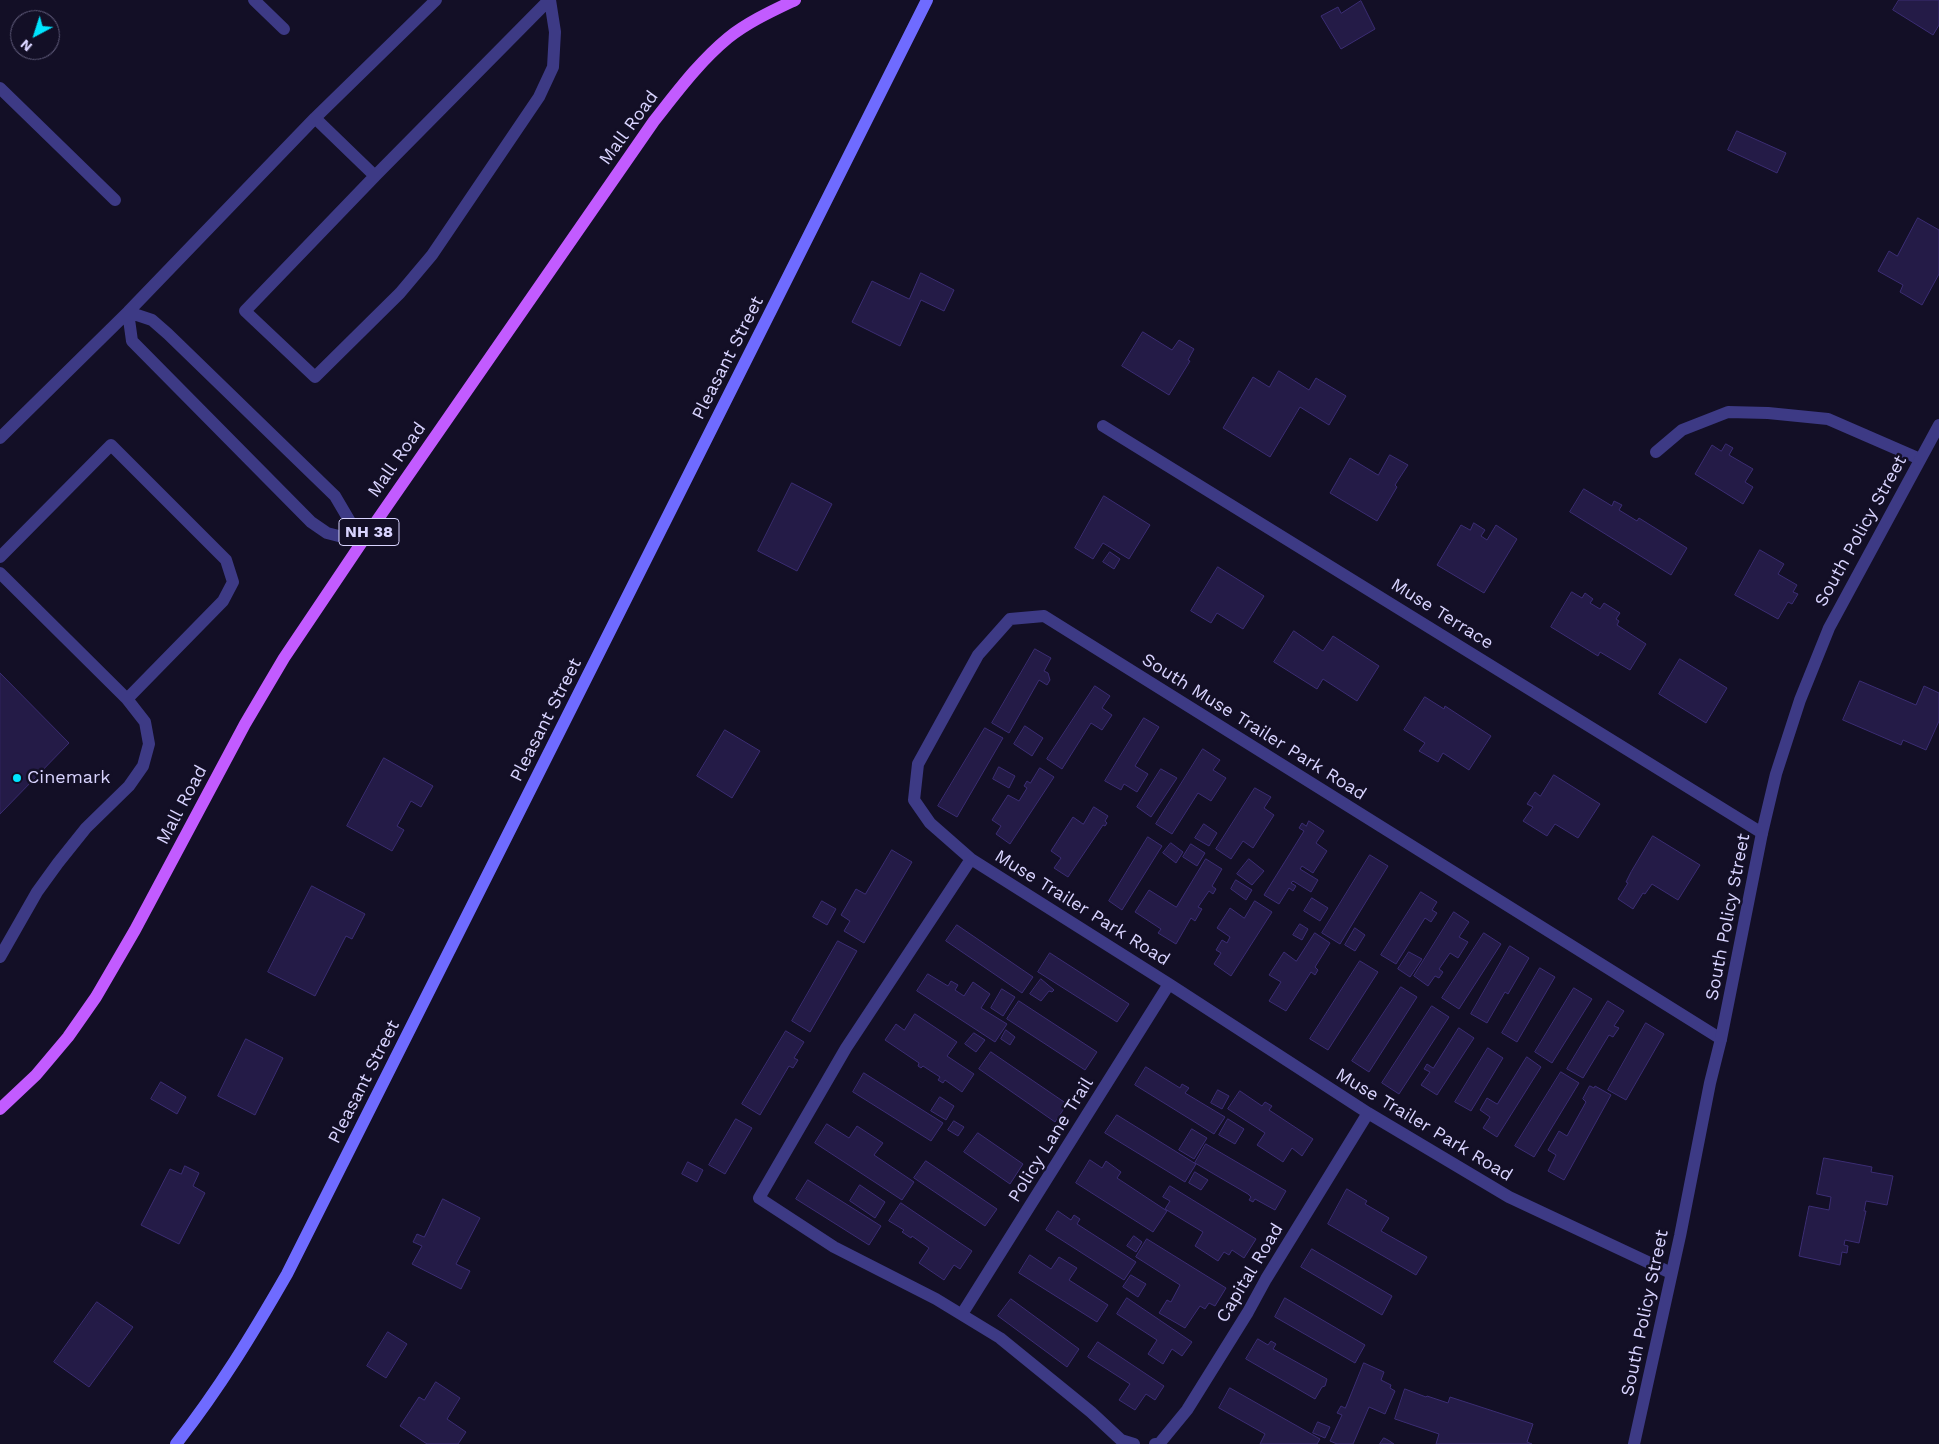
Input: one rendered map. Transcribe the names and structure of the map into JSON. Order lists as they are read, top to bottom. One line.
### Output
{"streets":{"main road":["Mall Road","Pleasant Street","NH 38"],"street":["South Policy Street","Muse Terrace","South Muse Trailer Park Road","Muse Trailer Park Road","Policy Lane Trail","Capital Road"]},"crossings":[["South Policy Street","Muse Terrace"],["South Policy Street","South Muse Trailer Park Road"],["South Policy Street","Muse Trailer Park Road"],["South Muse Trailer Park Road","Muse Trailer Park Road"],["Muse Trailer Park Road","Policy Lane Trail"],["Muse Trailer Park Road","Capital Road"]],"places":["Cinemark"],"north":"bottom left"}
